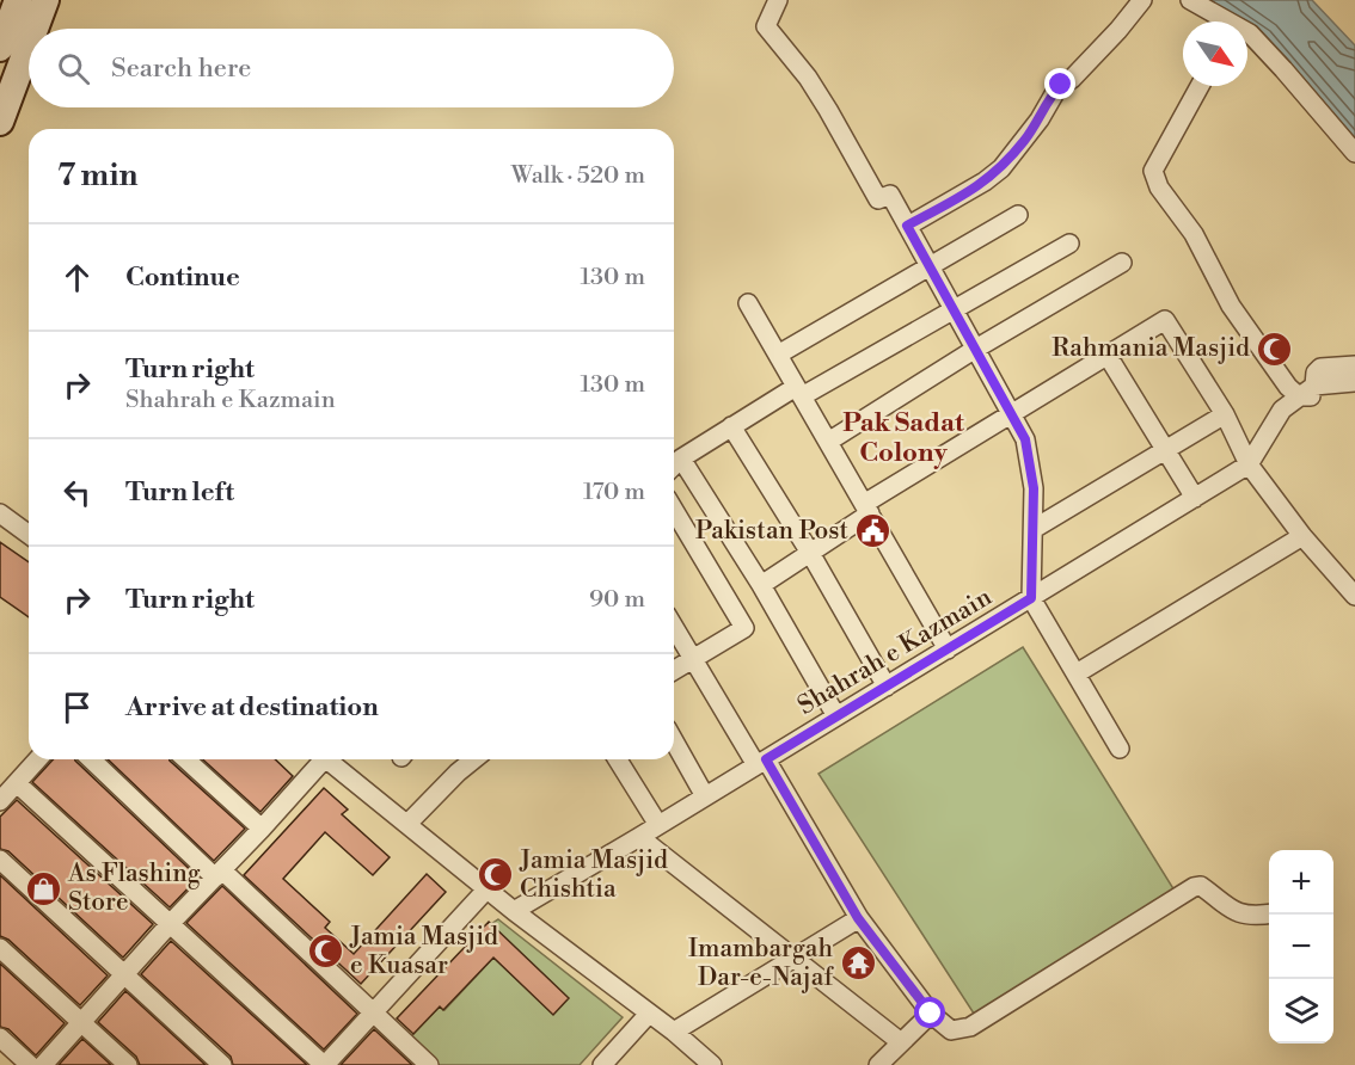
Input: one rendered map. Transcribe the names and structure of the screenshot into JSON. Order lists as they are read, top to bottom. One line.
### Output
{"streets":{"street":["Shahrah e Kazmain"]},"districts":["Pak Sadat Colony"],"places":{"mosque":["Rahmania Masjid","Jamia Masjid Chishtia","Jamia Masjid e Kuasar"],"public building":["Pakistan Post"],"shop":["As Flashing Store"],"temple":["Imambargah Dar-e-Najaf"]},"north":"bottom right","page":{"search":"Search here","heading":["7 min","Walk · 520 m"],"list":[["Continue","130 m"],["Turn right","Shahrah e Kazmain","130 m"],["Turn left","170 m"],["Turn right","90 m"],"Arrive at destination"],"map_buttons":["+","−"]}}
